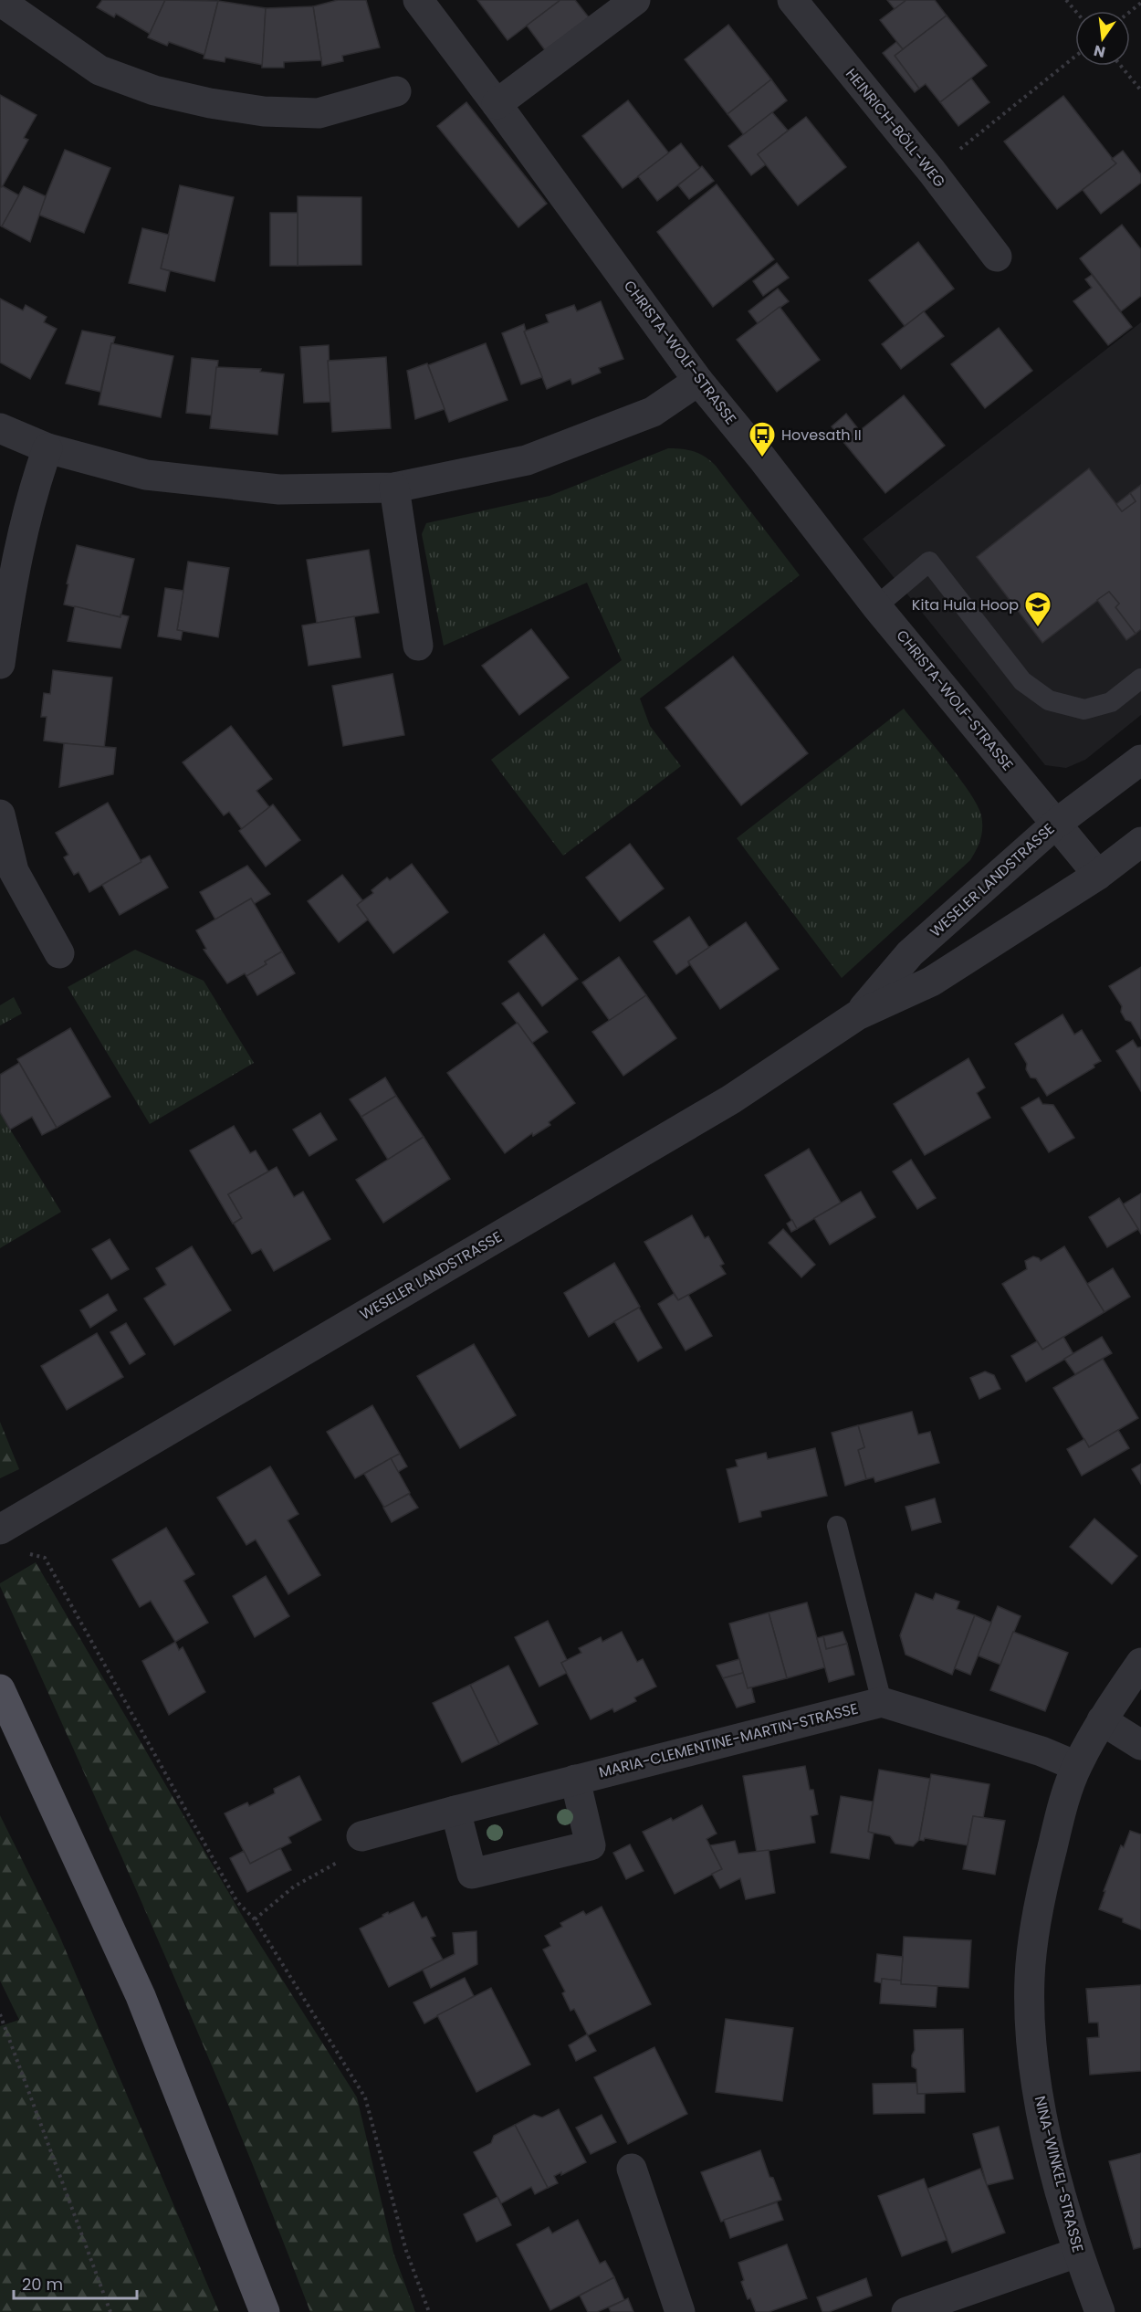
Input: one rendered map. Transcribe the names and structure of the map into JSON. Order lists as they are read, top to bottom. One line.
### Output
{"streets":{"street":["HEINRICH-BÖLL-WEG","CHRISTA-WOLF-STRASSE","WESELER LANDSTRASSE","MARIA-CLEMENTINE-MARTIN-STRASSE","NINA-WINKEL-STRASSE"]},"crossings":[["CHRISTA-WOLF-STRASSE","WESELER LANDSTRASSE"]],"places":{"bus stop":["Hovesath II"],"school or university":["Kita Hula Hoop"]},"scale_bar":"20 m","north":"bottom"}
